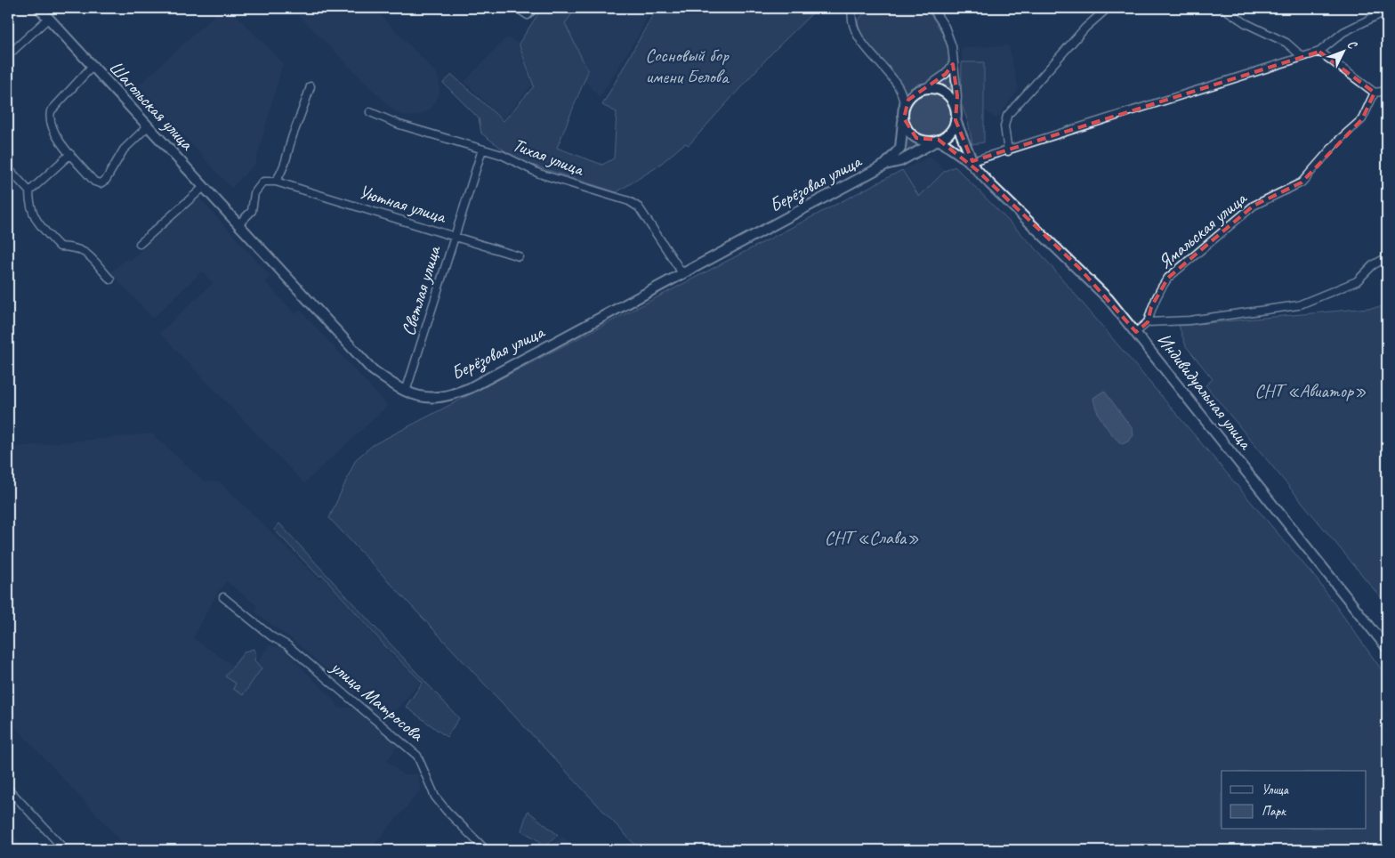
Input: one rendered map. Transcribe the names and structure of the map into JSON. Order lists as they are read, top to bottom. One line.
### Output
{"streets":{"main road":["Шагольская улица","Берёзовая улица","Индивидуальная улица"],"street":["Тихая улица","Уютная улица","Ямальская улица","Светлая улица","улица Матросова"]},"crossings":[["Шагольская улица","Берёзовая улица"],["Тихая улица","Берёзовая улица"],["Тихая улица","Светлая улица"],["Берёзовая улица","Светлая улица"],["Берёзовая улица","Индивидуальная улица"],["Уютная улица","Светлая улица"]],"parks":["Сосновый бор имени Белова","СНТ «Авиатор»","СНТ «Слава»"],"legend":["Улица","Парк"],"north":"top right"}
